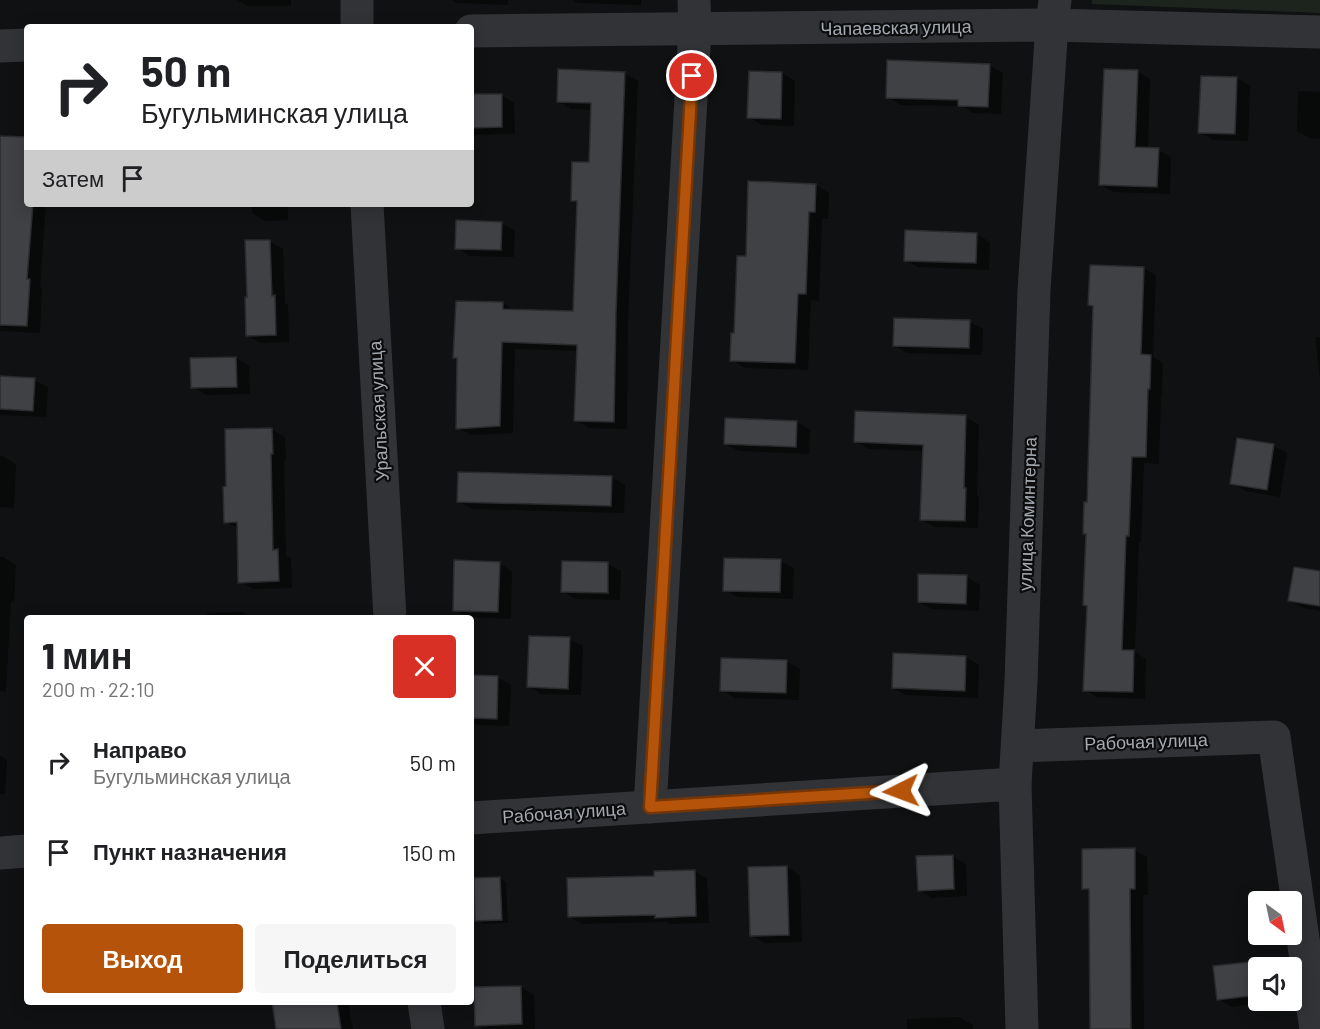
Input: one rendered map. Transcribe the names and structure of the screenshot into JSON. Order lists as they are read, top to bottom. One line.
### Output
{"streets":{"street":["Чапаевская улица","Уральская улица","улица Коминтерна","Рабочая улица"]},"crossings":[["Чапаевская улица","улица Коминтерна"],["улица Коминтерна","Рабочая улица"]],"north":"bottom right","page":{"turn":["50 m","Бугульминская улица"],"then":"Затем","heading":["1 мин","200 m · 22:10"],"list":[{"name":"Направо","note":"Бугульминская улица","value":"50 m"},{"name":"Пункт назначения","value":"150 m"}],"buttons":["Выход","Поделиться"]}}
